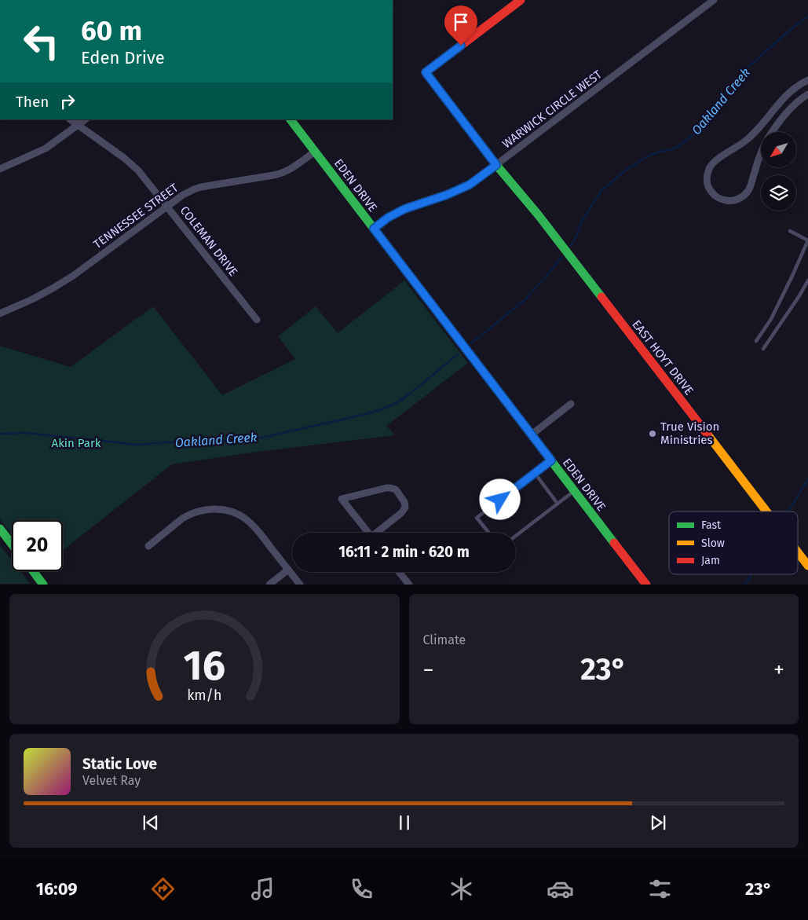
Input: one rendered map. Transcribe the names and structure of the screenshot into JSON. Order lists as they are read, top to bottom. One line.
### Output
{"streets":{"street":["WARWICK CIRCLE WEST","EDEN DRIVE","TENNESSEE STREET","COLEMAN DRIVE","EAST HOYT DRIVE"]},"crossings":[["WARWICK CIRCLE WEST","EDEN DRIVE"],["WARWICK CIRCLE WEST","EAST HOYT DRIVE"],["EDEN DRIVE","TENNESSEE STREET"],["TENNESSEE STREET","COLEMAN DRIVE"]],"water":["Oakland Creek"],"parks":["Akin Park"],"places":["True Vision Ministries"],"legend":["Fast","Slow","Jam"],"north":"bottom left","page":{"turn":["60 m","Eden Drive"],"then":"Then","limit":"20","trip":"16:11 · 2 min · 620 m","tile":"Climate","heat":["−","23°","+"],"song":["Static Love","Velvet Ray"],"tabs":["16:09","23°"],"gauge":["16","km/h"]}}
